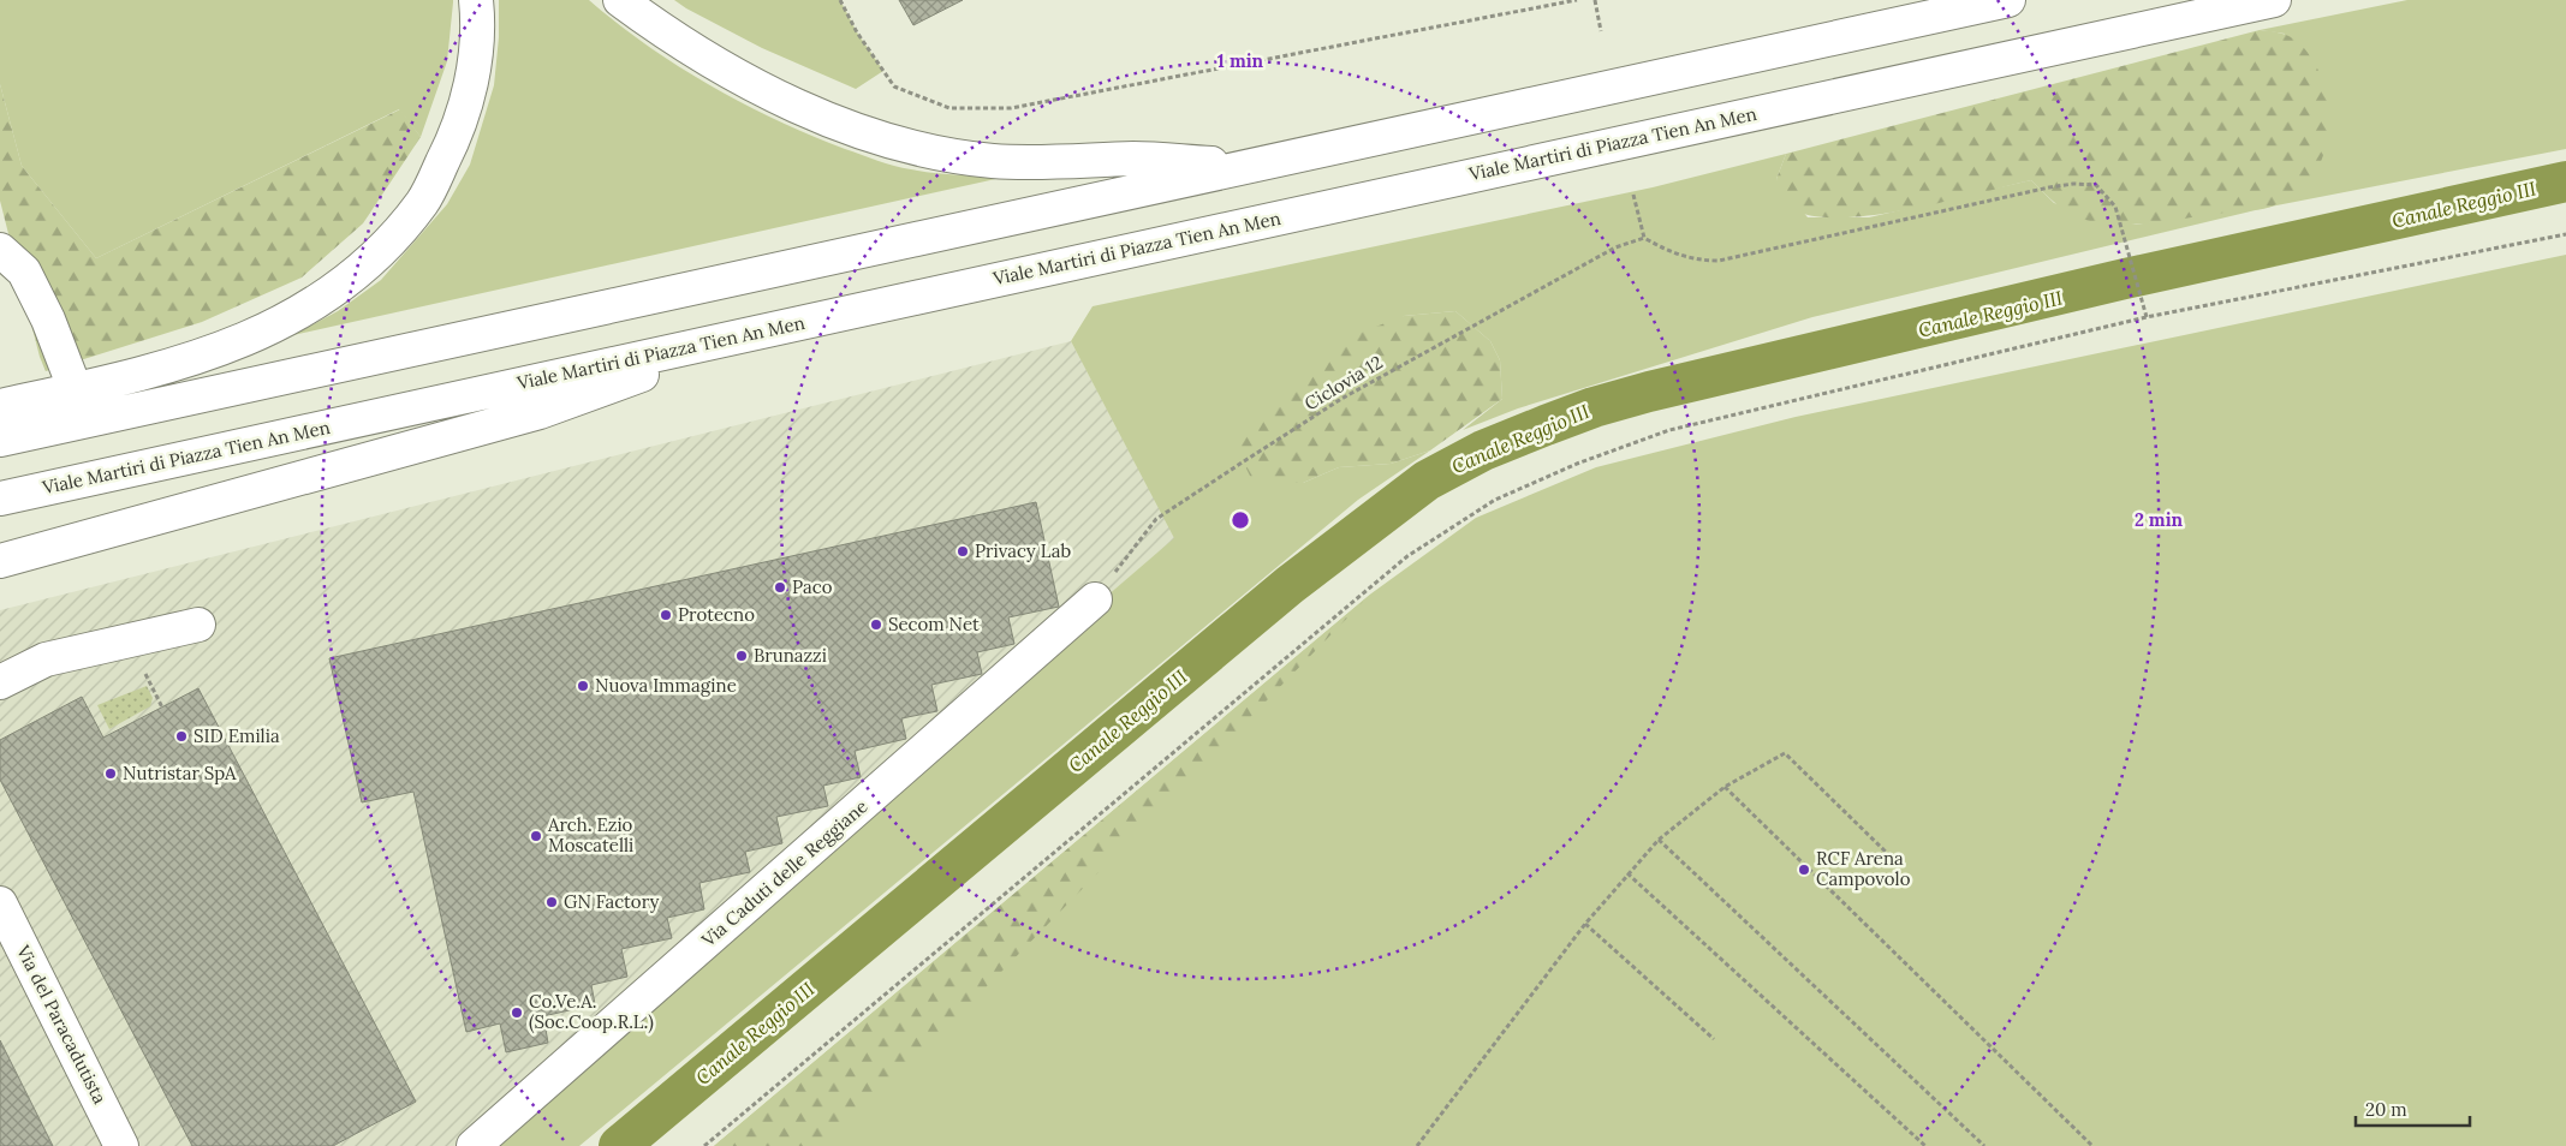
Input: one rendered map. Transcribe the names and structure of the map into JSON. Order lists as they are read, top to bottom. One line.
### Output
{"streets":{"main road":["Viale Martiri di Piazza Tien An Men","Via Caduti delle Reggiane","Via del Paracadutista"],"path":["Ciclovia 12"]},"crossings":[["Ciclovia 12","Via Caduti delle Reggiane"]],"water":["Canale Reggio III"],"places":["Privacy Lab","Paco","Protecno","Secom Net","Brunazzi","Nuova Immagine","SID Emilia","Nutristar SpA","Arch. Ezio Moscatelli","RCF Arena Campovolo","GN Factory","Co.Ve.A. (Soc.Coop.R.L.)"],"scale_bar":"20 m","rings":["1 min","2 min"]}
